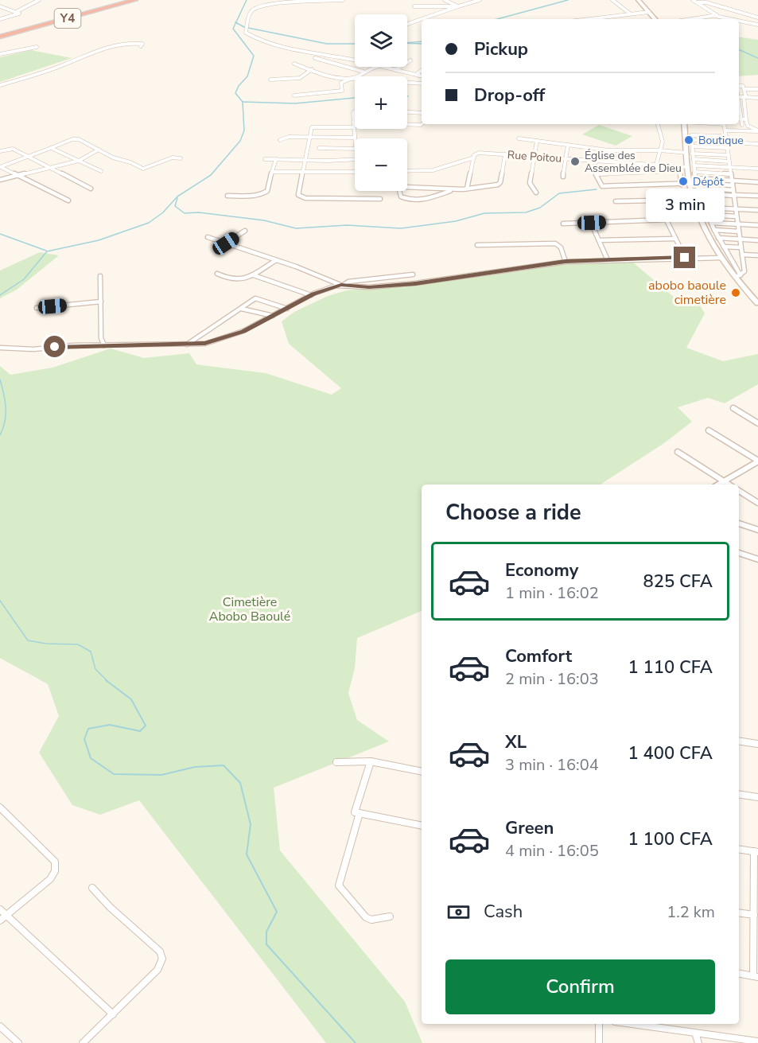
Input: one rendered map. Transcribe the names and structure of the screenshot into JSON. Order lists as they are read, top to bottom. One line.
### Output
{"streets":{"highway":["Y4"],"street":["Rue Poitou"]},"parks":["Cimetière Abobo Baoulé"],"places":["Boutique","Église des Assemblée de Dieu","Dépôt","abobo baoule cimetière"],"page":{"map_buttons":["+","−"],"banner":["Pickup","Drop-off"],"bubble":"3 min","heading":"Choose a ride","list":[{"name":"Economy","note":"1 min · 16:02","value":"825 CFA"},{"name":"Comfort","note":"2 min · 16:03","value":"1 110 CFA"},{"name":"XL","note":"3 min · 16:04","value":"1 400 CFA"},{"name":"Green","note":"4 min · 16:05","value":"1 100 CFA"}],"pay":["Cash","1.2 km"],"buttons":"Confirm"}}
